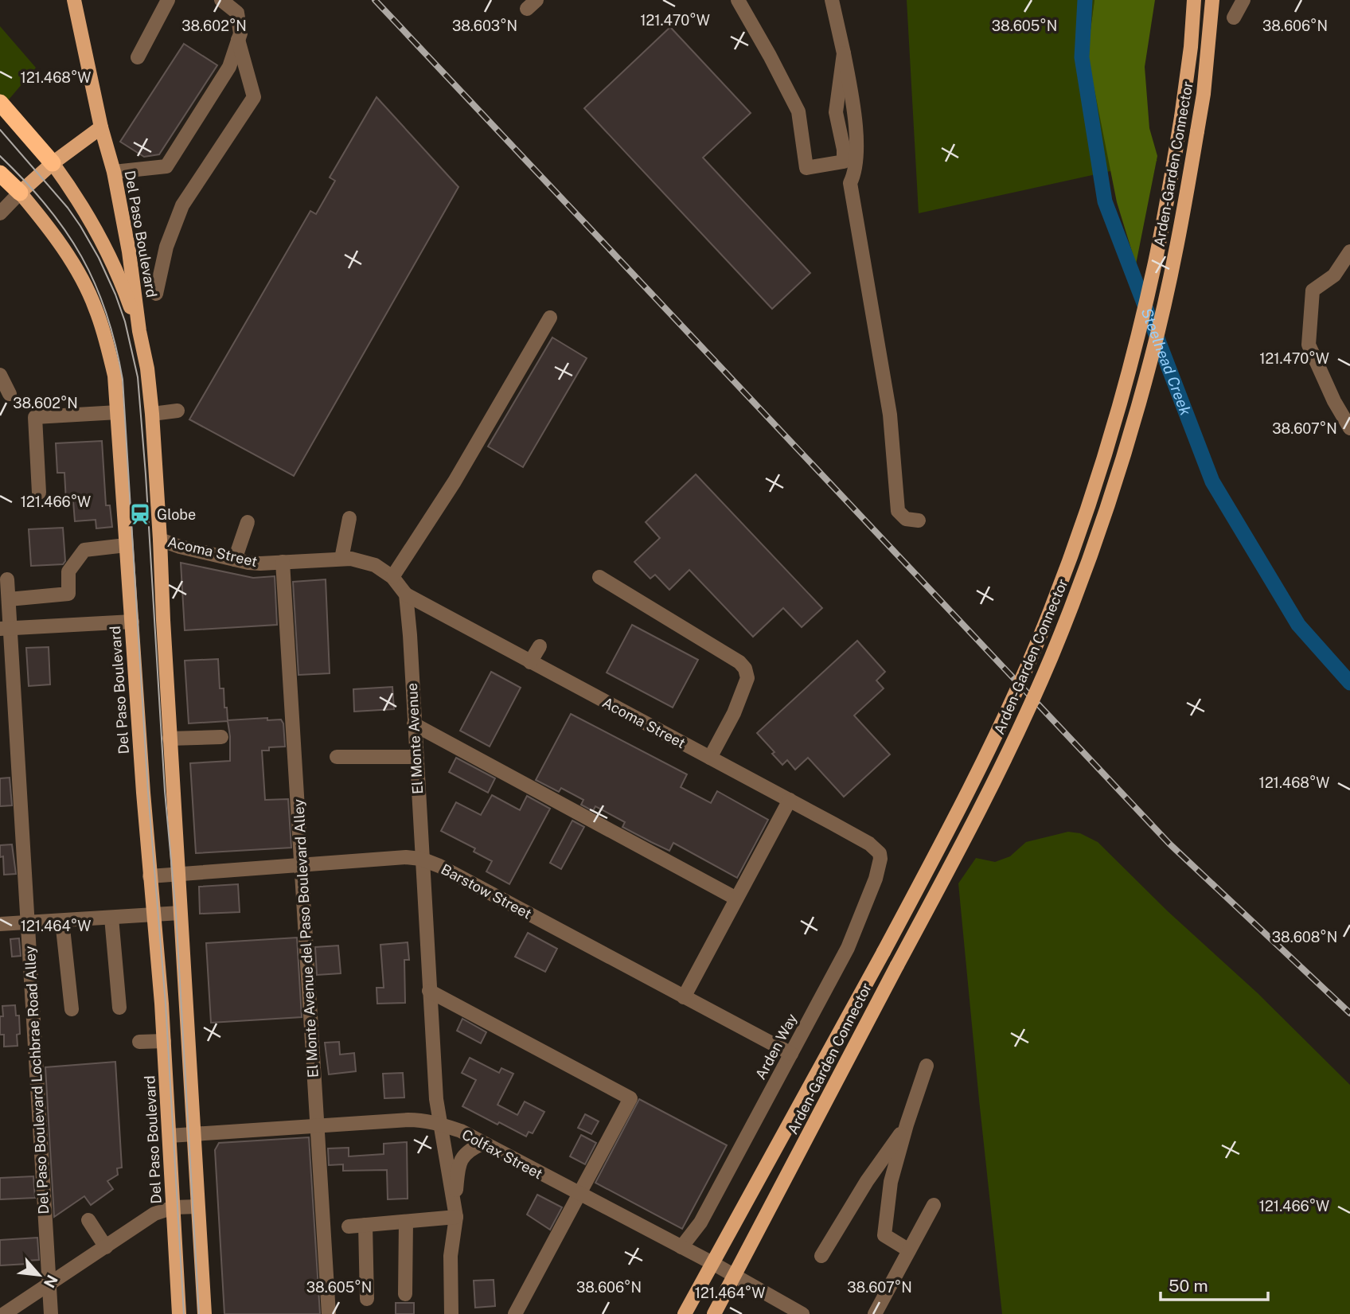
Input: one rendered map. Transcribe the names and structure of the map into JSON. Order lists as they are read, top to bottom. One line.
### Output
{"streets":{"main road":["Arden-Garden Connector","Del Paso Boulevard"],"street":["Acoma Street","El Monte Avenue","Barstow Street","El Monte Avenue del Paso Boulevard Alley","Arden Way","Del Paso Boulevard Lochbrae Road Alley","Colfax Street"]},"crossings":[["Arden-Garden Connector","Colfax Street"],["Del Paso Boulevard","Acoma Street"],["Del Paso Boulevard","Barstow Street"],["Del Paso Boulevard","Colfax Street"],["Acoma Street","El Monte Avenue"],["Acoma Street","El Monte Avenue del Paso Boulevard Alley"],["Acoma Street","Arden Way"],["El Monte Avenue","Barstow Street"],["El Monte Avenue","Colfax Street"],["Barstow Street","El Monte Avenue del Paso Boulevard Alley"],["Barstow Street","Arden Way"],["El Monte Avenue del Paso Boulevard Alley","Colfax Street"],["Arden Way","Colfax Street"]],"water":["Steelhead Creek"],"places":{"station":["Globe"]},"scale_bar":"50 m","north":"bottom right","coordinates":["121.470°W","38.602°N","38.603°N","38.605°N","38.606°N","121.468°W","38.607°N","121.466°W","121.464°W","38.608°N"]}
